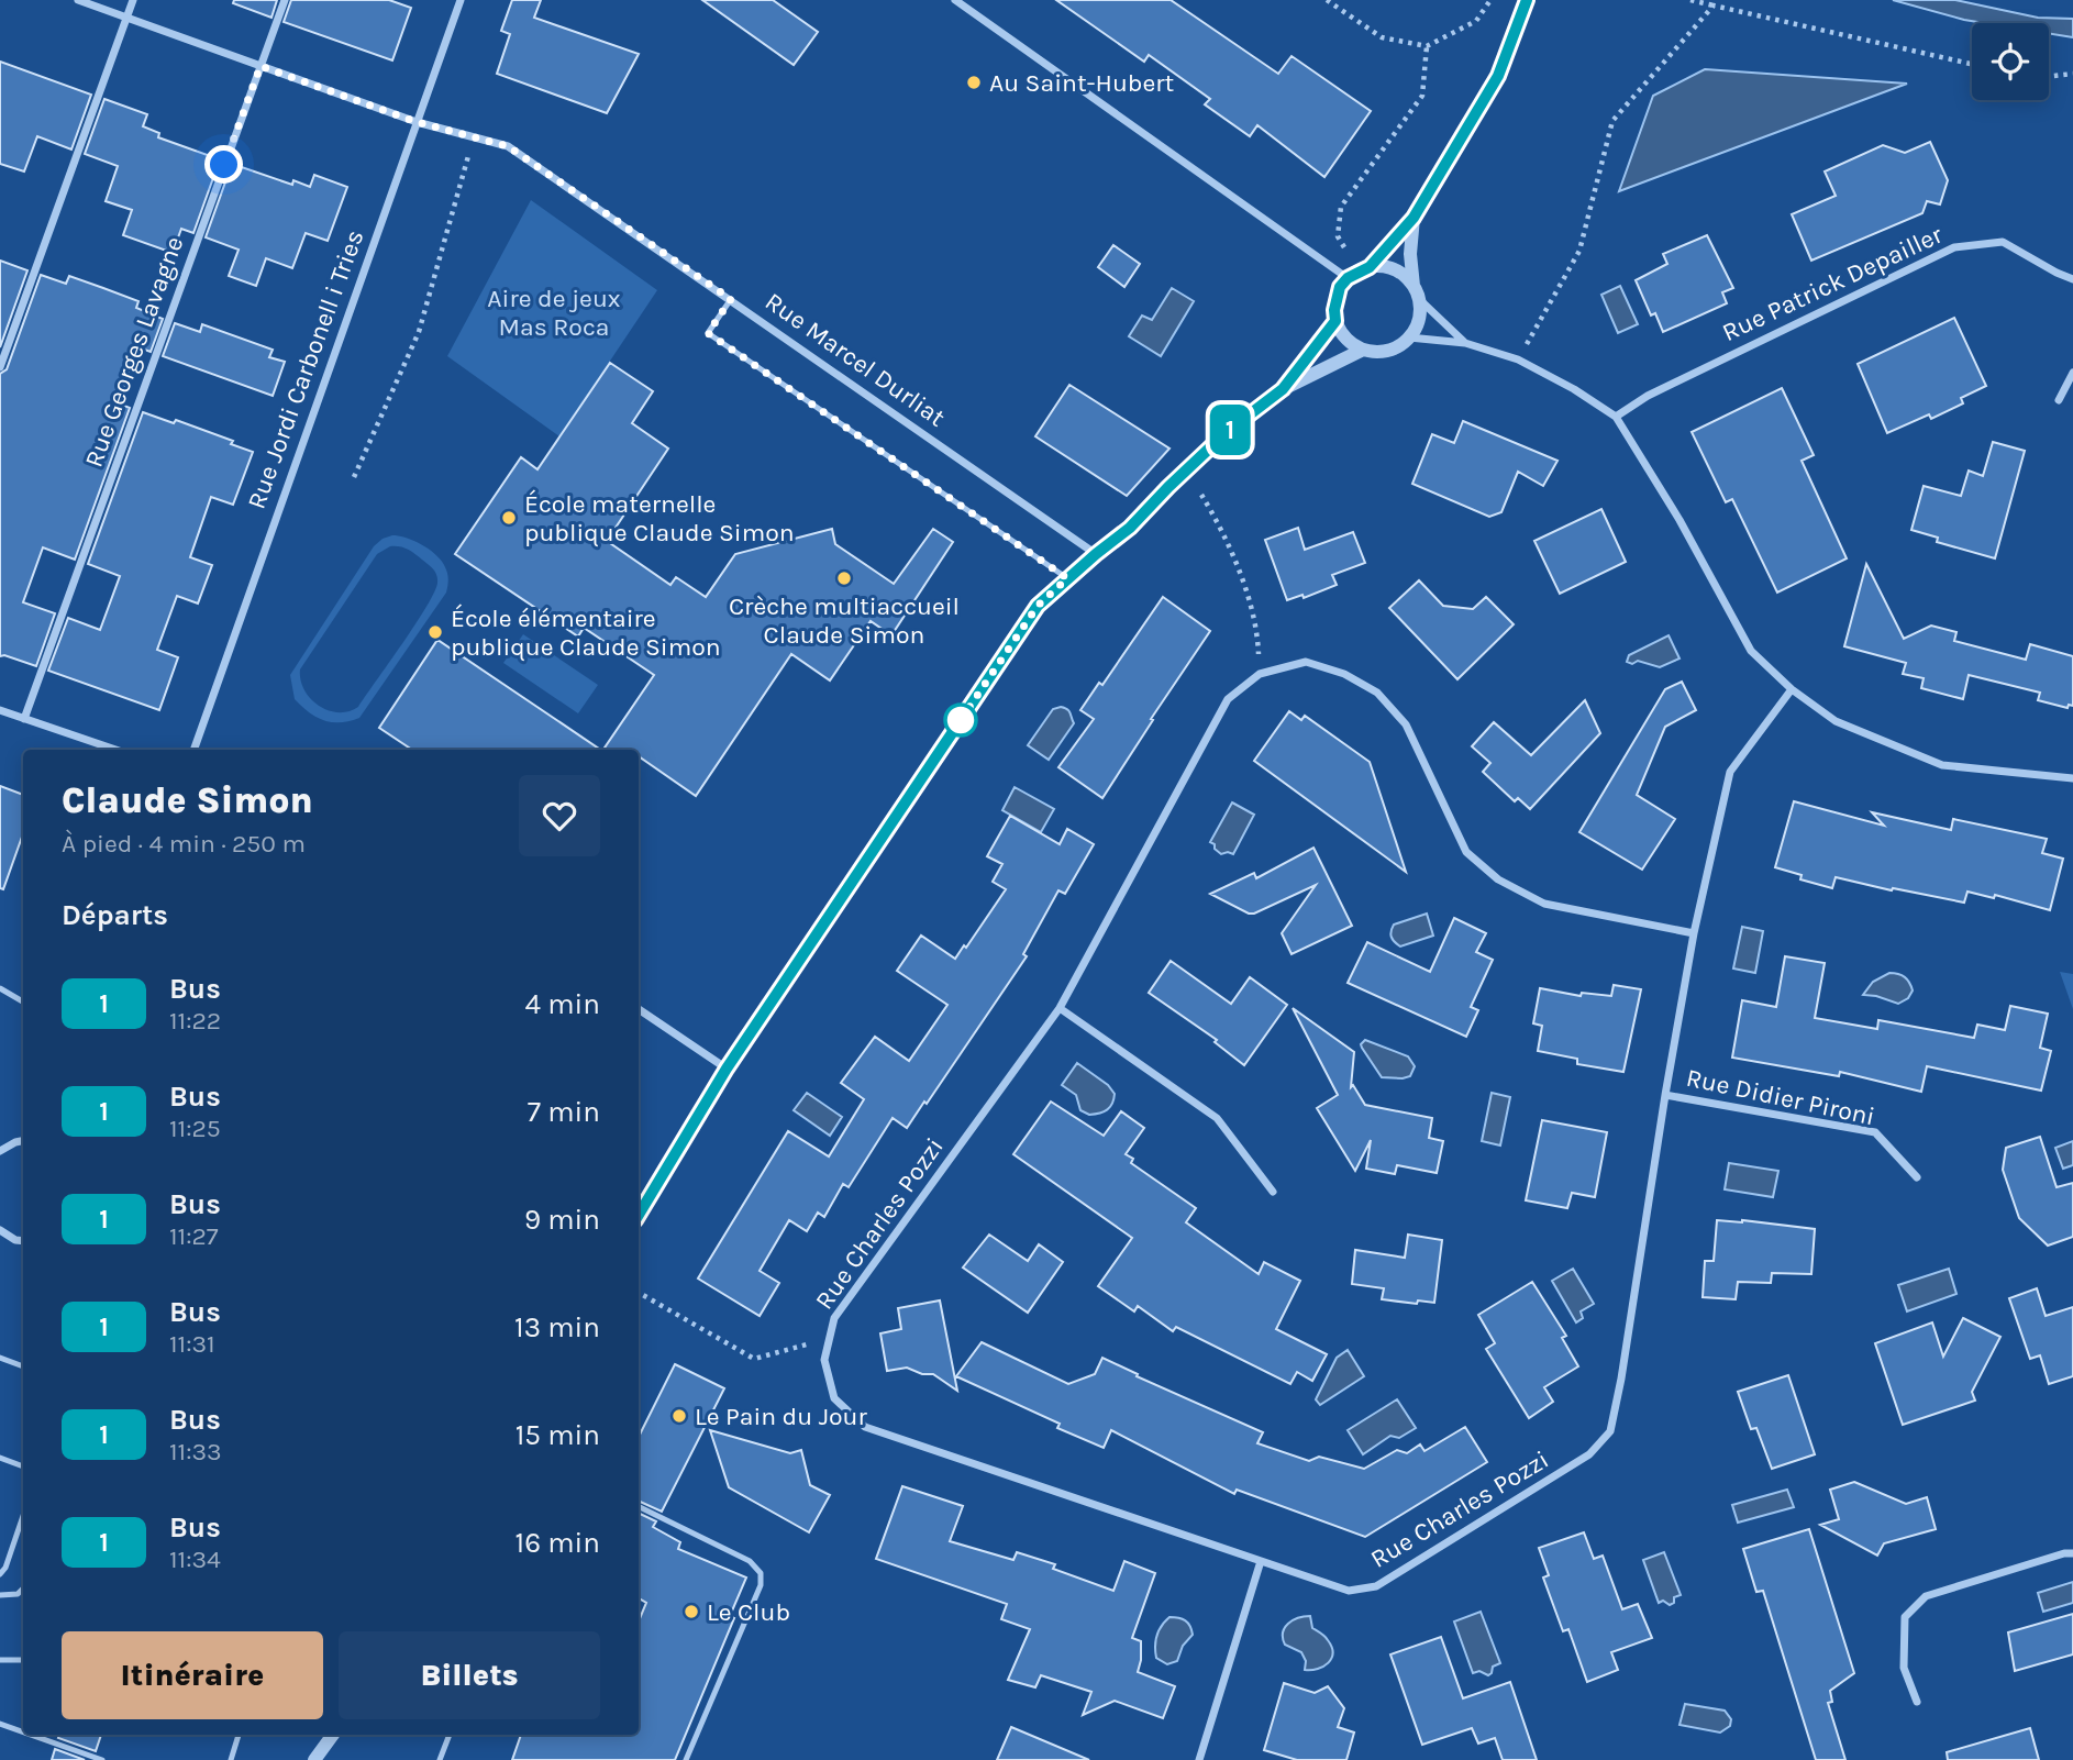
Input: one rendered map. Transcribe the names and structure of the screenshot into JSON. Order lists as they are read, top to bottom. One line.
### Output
{"streets":{"street":["Rue Patrick Depailler","Rue Georges Lavagne","Rue Marcel Durliat","Rue Jordi Carbonell i Tries","Rue Didier Pironi","Rue Charles Pozzi"]},"crossings":[["Rue Georges Lavagne","Rue Marcel Durliat"],["Rue Marcel Durliat","Rue Jordi Carbonell i Tries"],["Rue Didier Pironi","Rue Charles Pozzi"]],"parks":["Aire de jeux Mas Roca"],"places":["Au Saint-Hubert","École maternelle publique Claude Simon","Crèche multiaccueil Claude Simon","École élémentaire publique Claude Simon","Le Pain du Jour","Le Club"],"lines":["bus line 1"],"page":{"on_map":"1","heading":[["Claude Simon","À pied · 4 min · 250 m"],"Départs"],"list":[{"mark":"1","name":"Bus","note":"11:22","value":"4 min"},{"mark":"1","name":"Bus","note":"11:25","value":"7 min"},{"mark":"1","name":"Bus","note":"11:27","value":"9 min"},{"mark":"1","name":"Bus","note":"11:31","value":"13 min"},{"mark":"1","name":"Bus","note":"11:33","value":"15 min"},{"mark":"1","name":"Bus","note":"11:34","value":"16 min"}],"buttons":["Itinéraire","Billets"]}}
